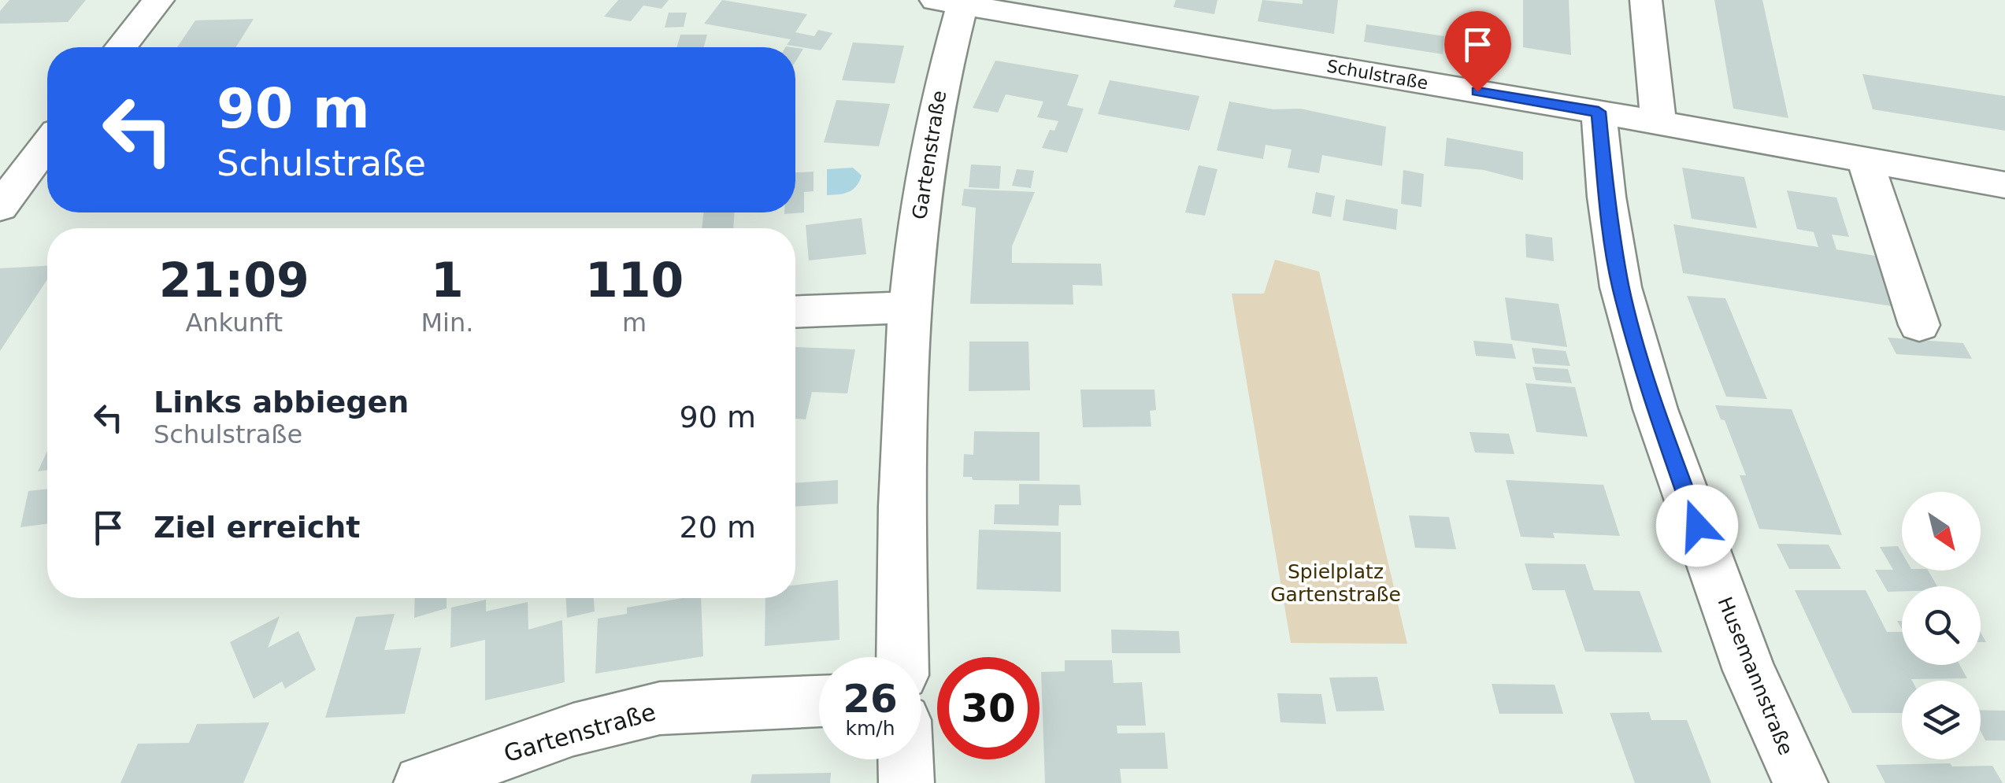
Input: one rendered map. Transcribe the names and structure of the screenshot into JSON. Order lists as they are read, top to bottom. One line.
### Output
{"streets":{"street":["Schulstraße","Gartenstraße","Husemannstraße"]},"crossings":[["Schulstraße","Gartenstraße"],["Schulstraße","Husemannstraße"]],"parks":["Spielplatz Gartenstraße"],"north":"bottom right","page":{"turn":["90 m","Schulstraße"],"eta":["21:09","Ankunft","1","Min.","110","m"],"list":[{"name":"Links abbiegen","note":"Schulstraße","value":"90 m"},{"name":"Ziel erreicht","value":"20 m"}],"speed":"26 km/h","limit":"30"}}
